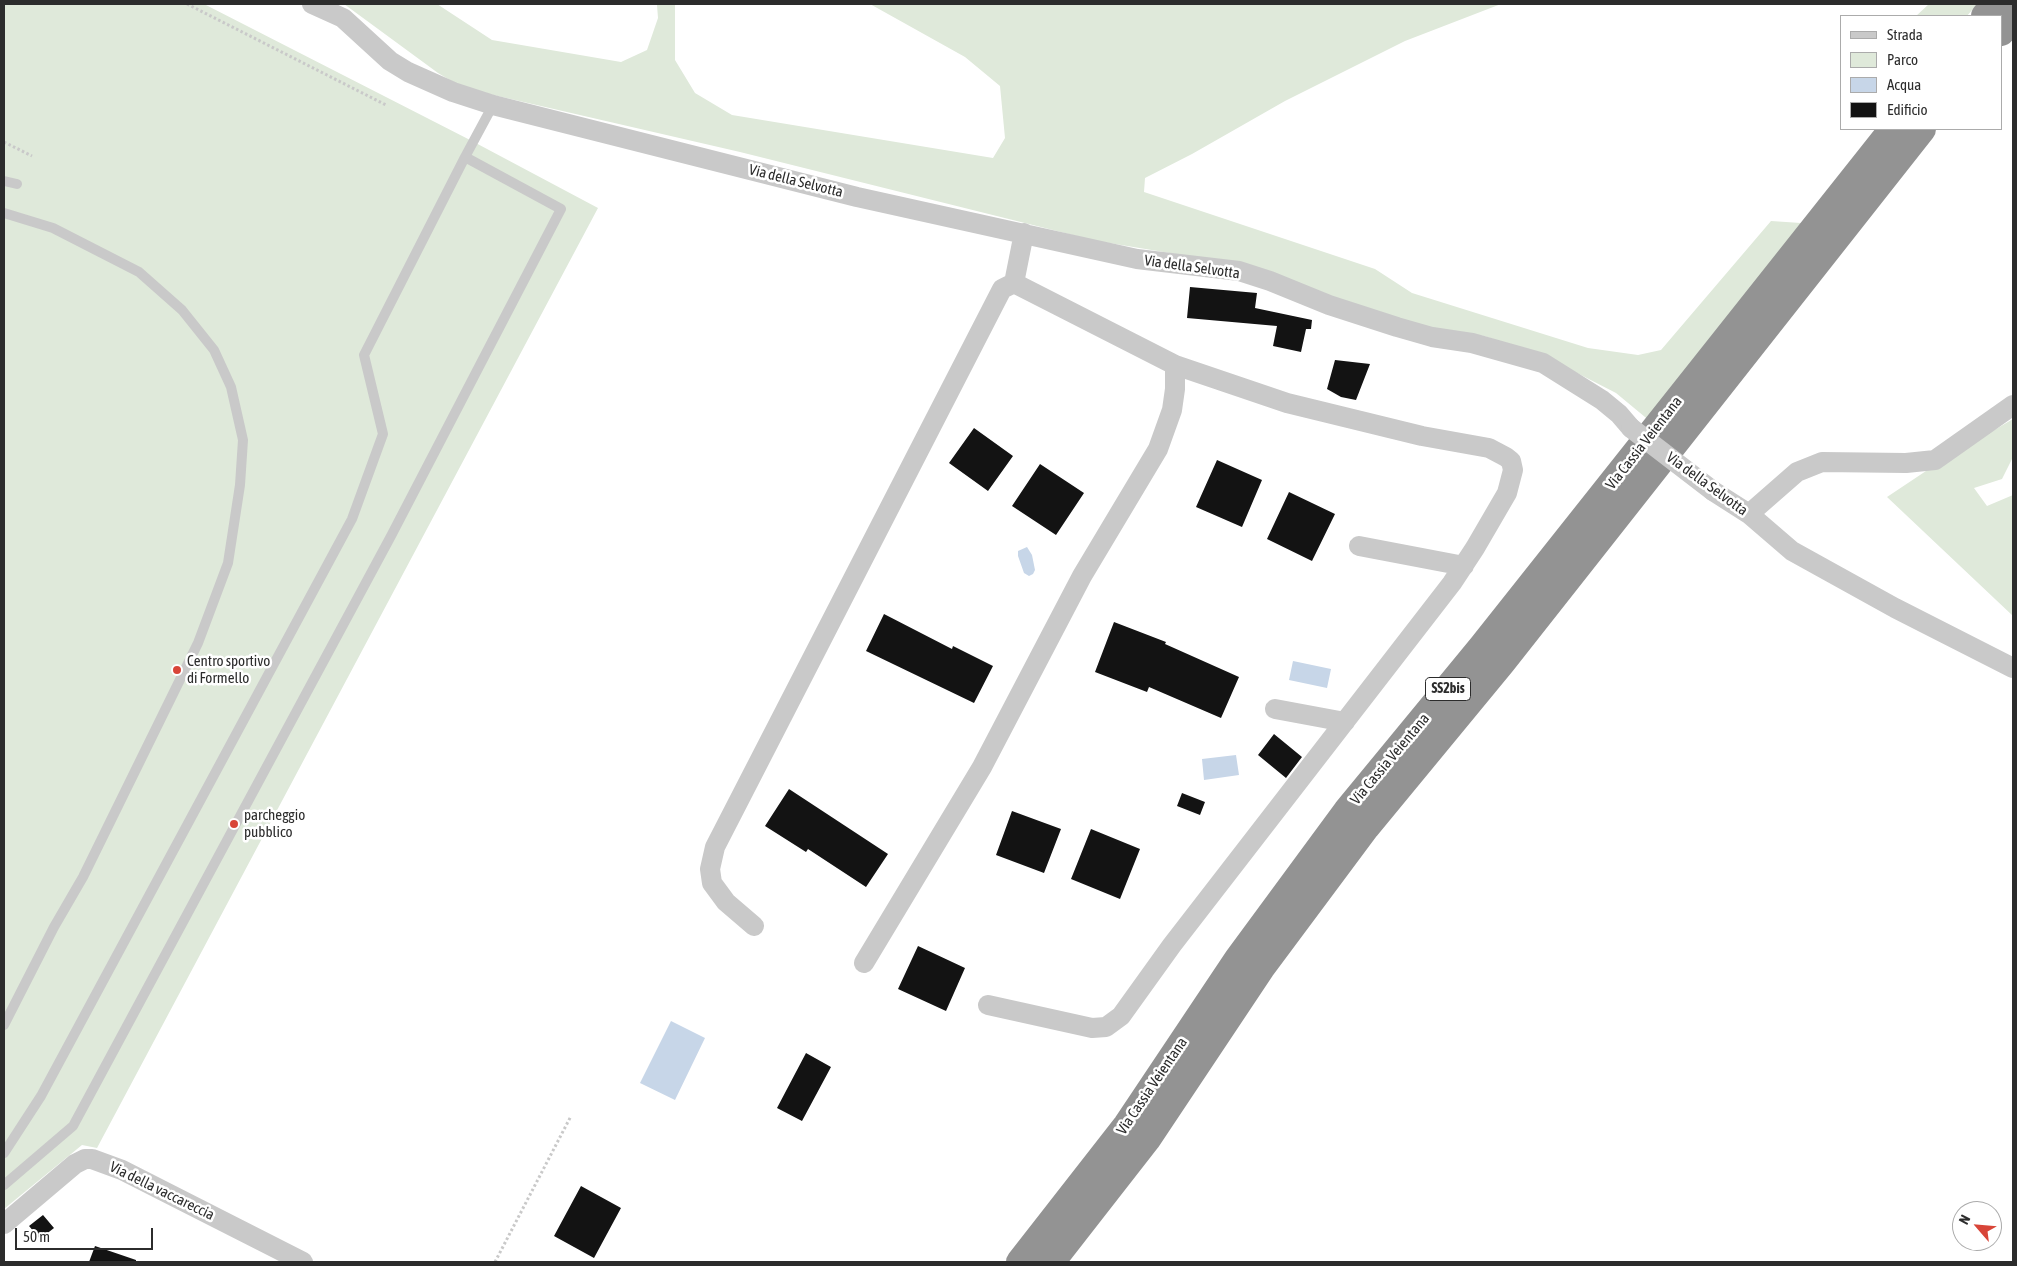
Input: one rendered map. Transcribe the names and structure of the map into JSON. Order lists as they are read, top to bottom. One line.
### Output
{"streets":{"highway":["Via Cassia Veientana","SS2bis"],"street":["Via della Selvotta","Via della vaccareccia"]},"places":["Centro sportivo di Formello","parcheggio pubblico"],"legend":["Strada","Parco","Acqua","Edificio"],"scale_bar":"50 m","north":"top left"}
